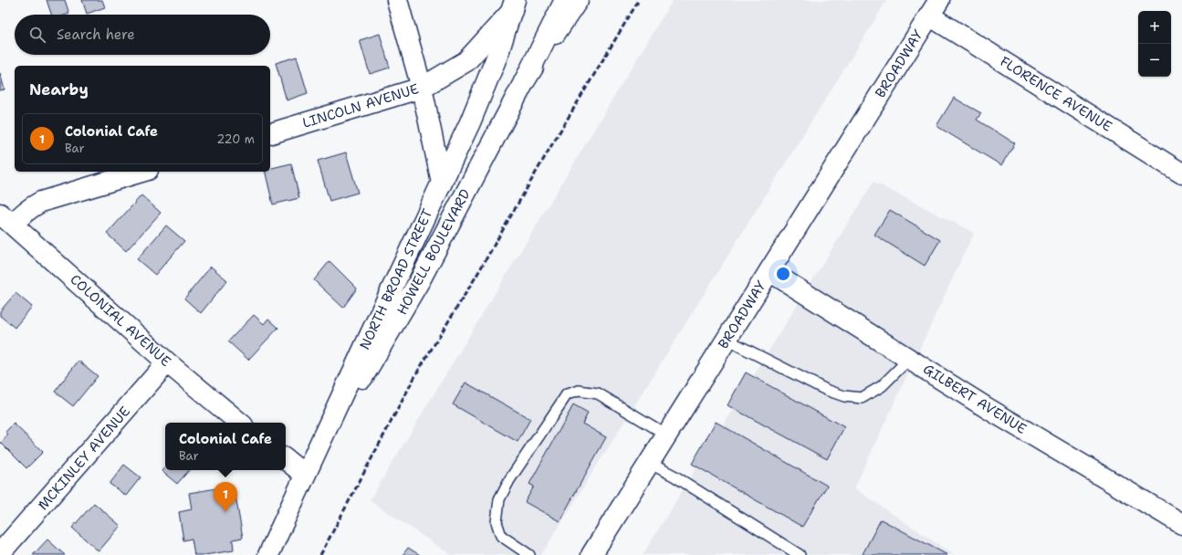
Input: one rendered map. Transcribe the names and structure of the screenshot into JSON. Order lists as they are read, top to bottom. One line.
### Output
{"streets":{"main road":["BROADWAY","FLORENCE AVENUE","LINCOLN AVENUE","HOWELL BOULEVARD","NORTH BROAD STREET","COLONIAL AVENUE","GILBERT AVENUE","MCKINLEY AVENUE"]},"crossings":[["BROADWAY","FLORENCE AVENUE"],["BROADWAY","GILBERT AVENUE"],["LINCOLN AVENUE","NORTH BROAD STREET"],["HOWELL BOULEVARD","NORTH BROAD STREET"],["COLONIAL AVENUE","MCKINLEY AVENUE"]],"page":{"map_buttons":["+","−"],"search":"Search here","heading":"Nearby","list":[{"mark":"1","name":"Colonial Cafe","note":"Bar","value":"220 m"}],"popup":["Colonial Cafe","Bar"],"pins":"1"}}
